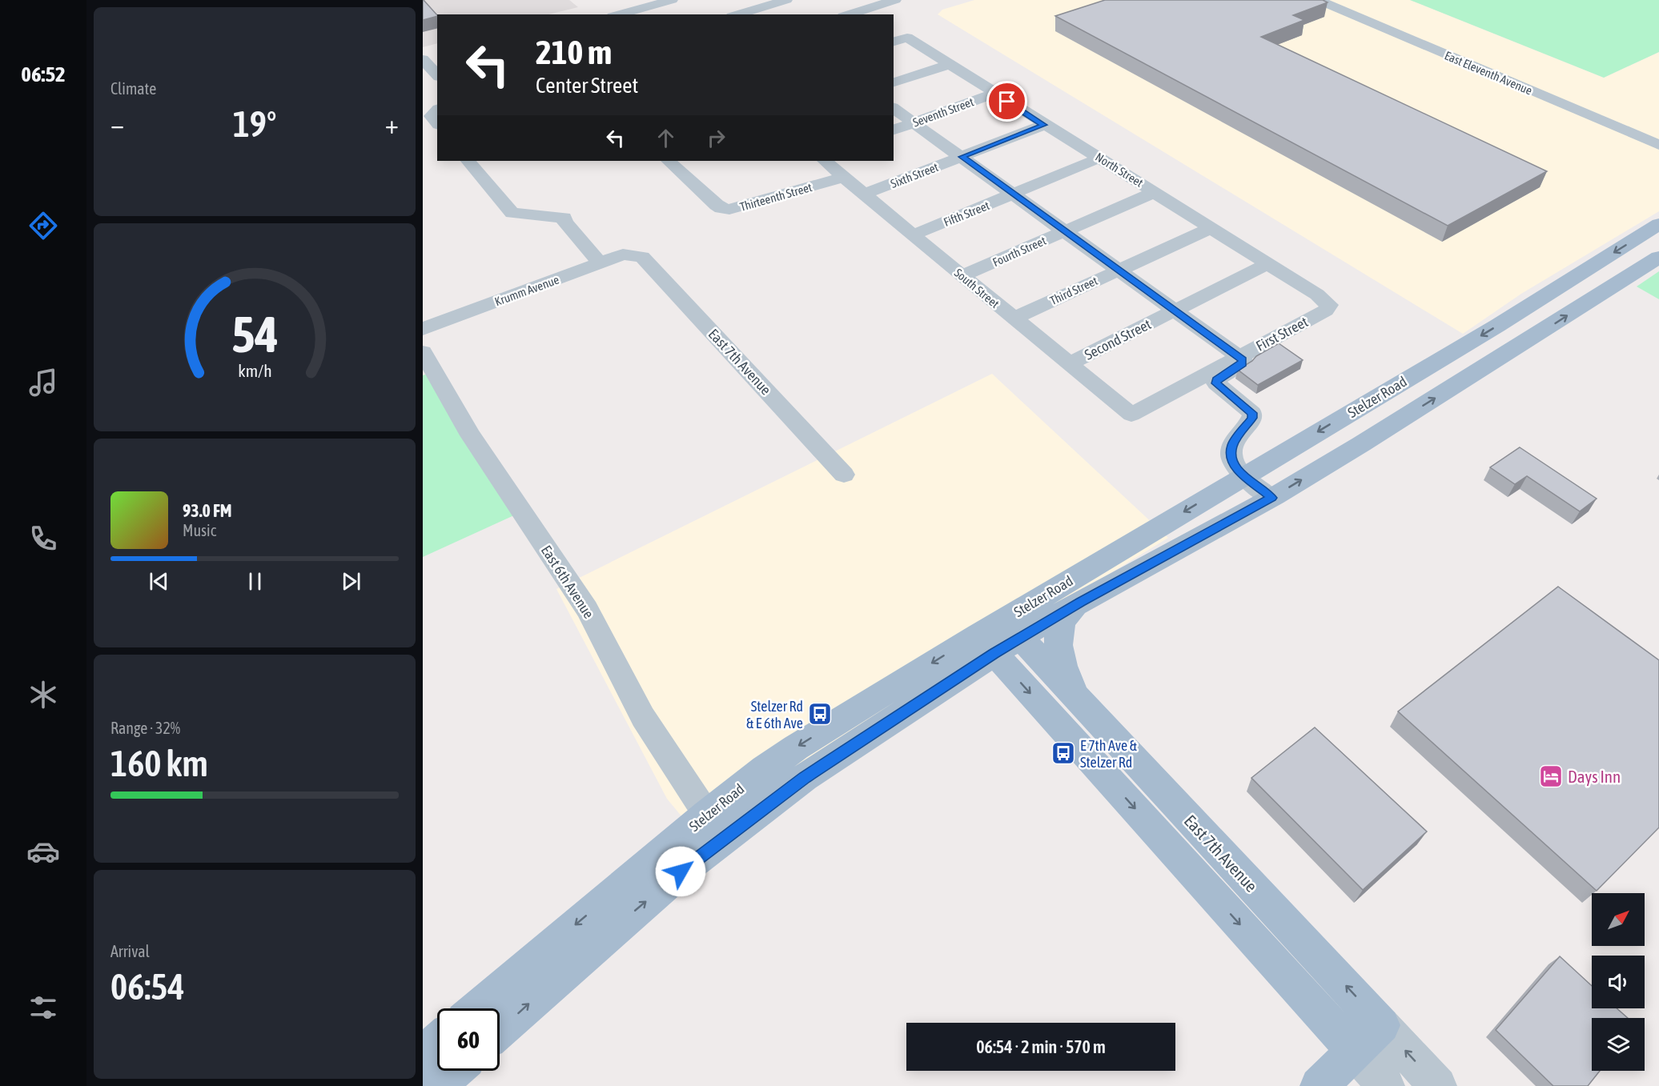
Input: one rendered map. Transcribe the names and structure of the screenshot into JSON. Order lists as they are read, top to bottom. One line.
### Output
{"streets":{"main road":["East 7th Avenue","Stelzer Road"],"street":["East Eleventh Avenue","Seventh Street","North Street","Sixth Street","Thirteenth Street","Fifth Street","Fourth Street","South Street","Krumm Avenue","Third Street","First Street","Second Street","East 6th Avenue"]},"crossings":[["Seventh Street","North Street"],["North Street","Sixth Street"],["North Street","Fifth Street"],["North Street","Fourth Street"],["North Street","Third Street"],["North Street","First Street"],["North Street","Second Street"],["Sixth Street","South Street"],["Thirteenth Street","South Street"],["Fifth Street","South Street"],["Fourth Street","South Street"],["South Street","Third Street"],["South Street","First Street"],["South Street","Second Street"],["Krumm Avenue","East 7th Avenue"],["East 7th Avenue","Stelzer Road"],["Stelzer Road","East 6th Avenue"]],"one_way":["East 7th Avenue"],"places":{"bus stop":["Stelzer Rd & E 6th Ave","E 7th Ave & Stelzer Rd"],"hotel":["Days Inn"]},"north":"top right","page":{"tabs":"06:52","tile":["Climate",["Range · 32%","160 km"],["Arrival","06:54"]],"turn":["210 m","Center Street"],"heat":["−","19°","+"],"song":["93.0 FM","Music"],"limit":"60","trip":"06:54 · 2 min · 570 m","gauge":["54","km/h"]}}
